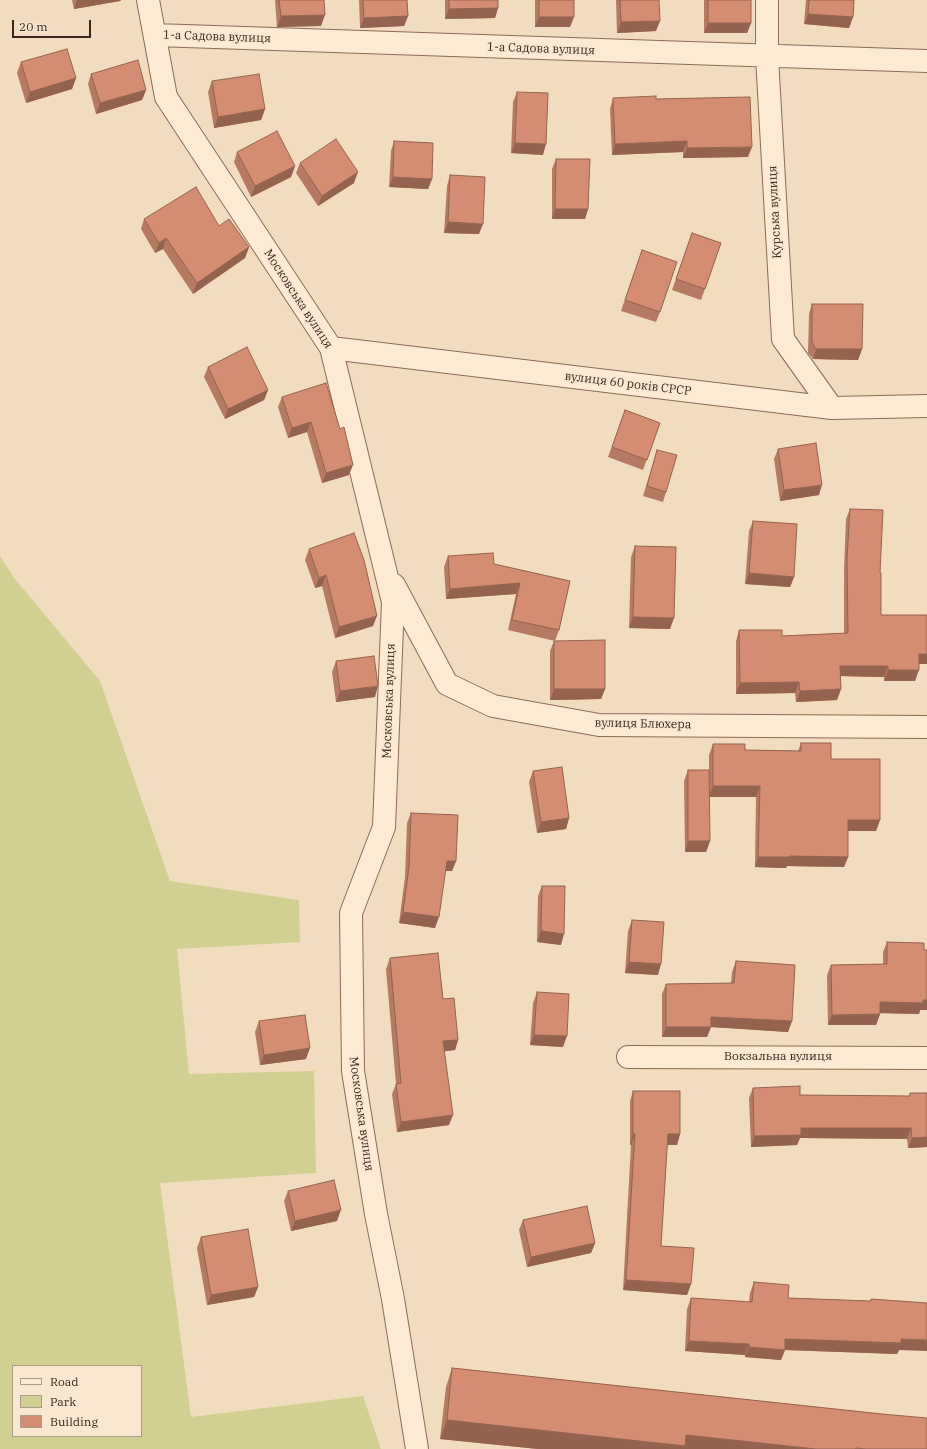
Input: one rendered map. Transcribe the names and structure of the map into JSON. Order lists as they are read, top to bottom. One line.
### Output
{"streets":{"street":["1-а Садова вулиця","Курська вулиця","Московська вулиця","вулиця 60 років СРСР","вулиця Блюхера","Вокзальна вулиця"]},"crossings":[["1-а Садова вулиця","Курська вулиця"],["1-а Садова вулиця","Московська вулиця"],["Курська вулиця","вулиця 60 років СРСР"],["Московська вулиця","вулиця 60 років СРСР"],["Московська вулиця","вулиця Блюхера"]],"legend":["Road","Park","Building"],"scale_bar":"20 m"}
